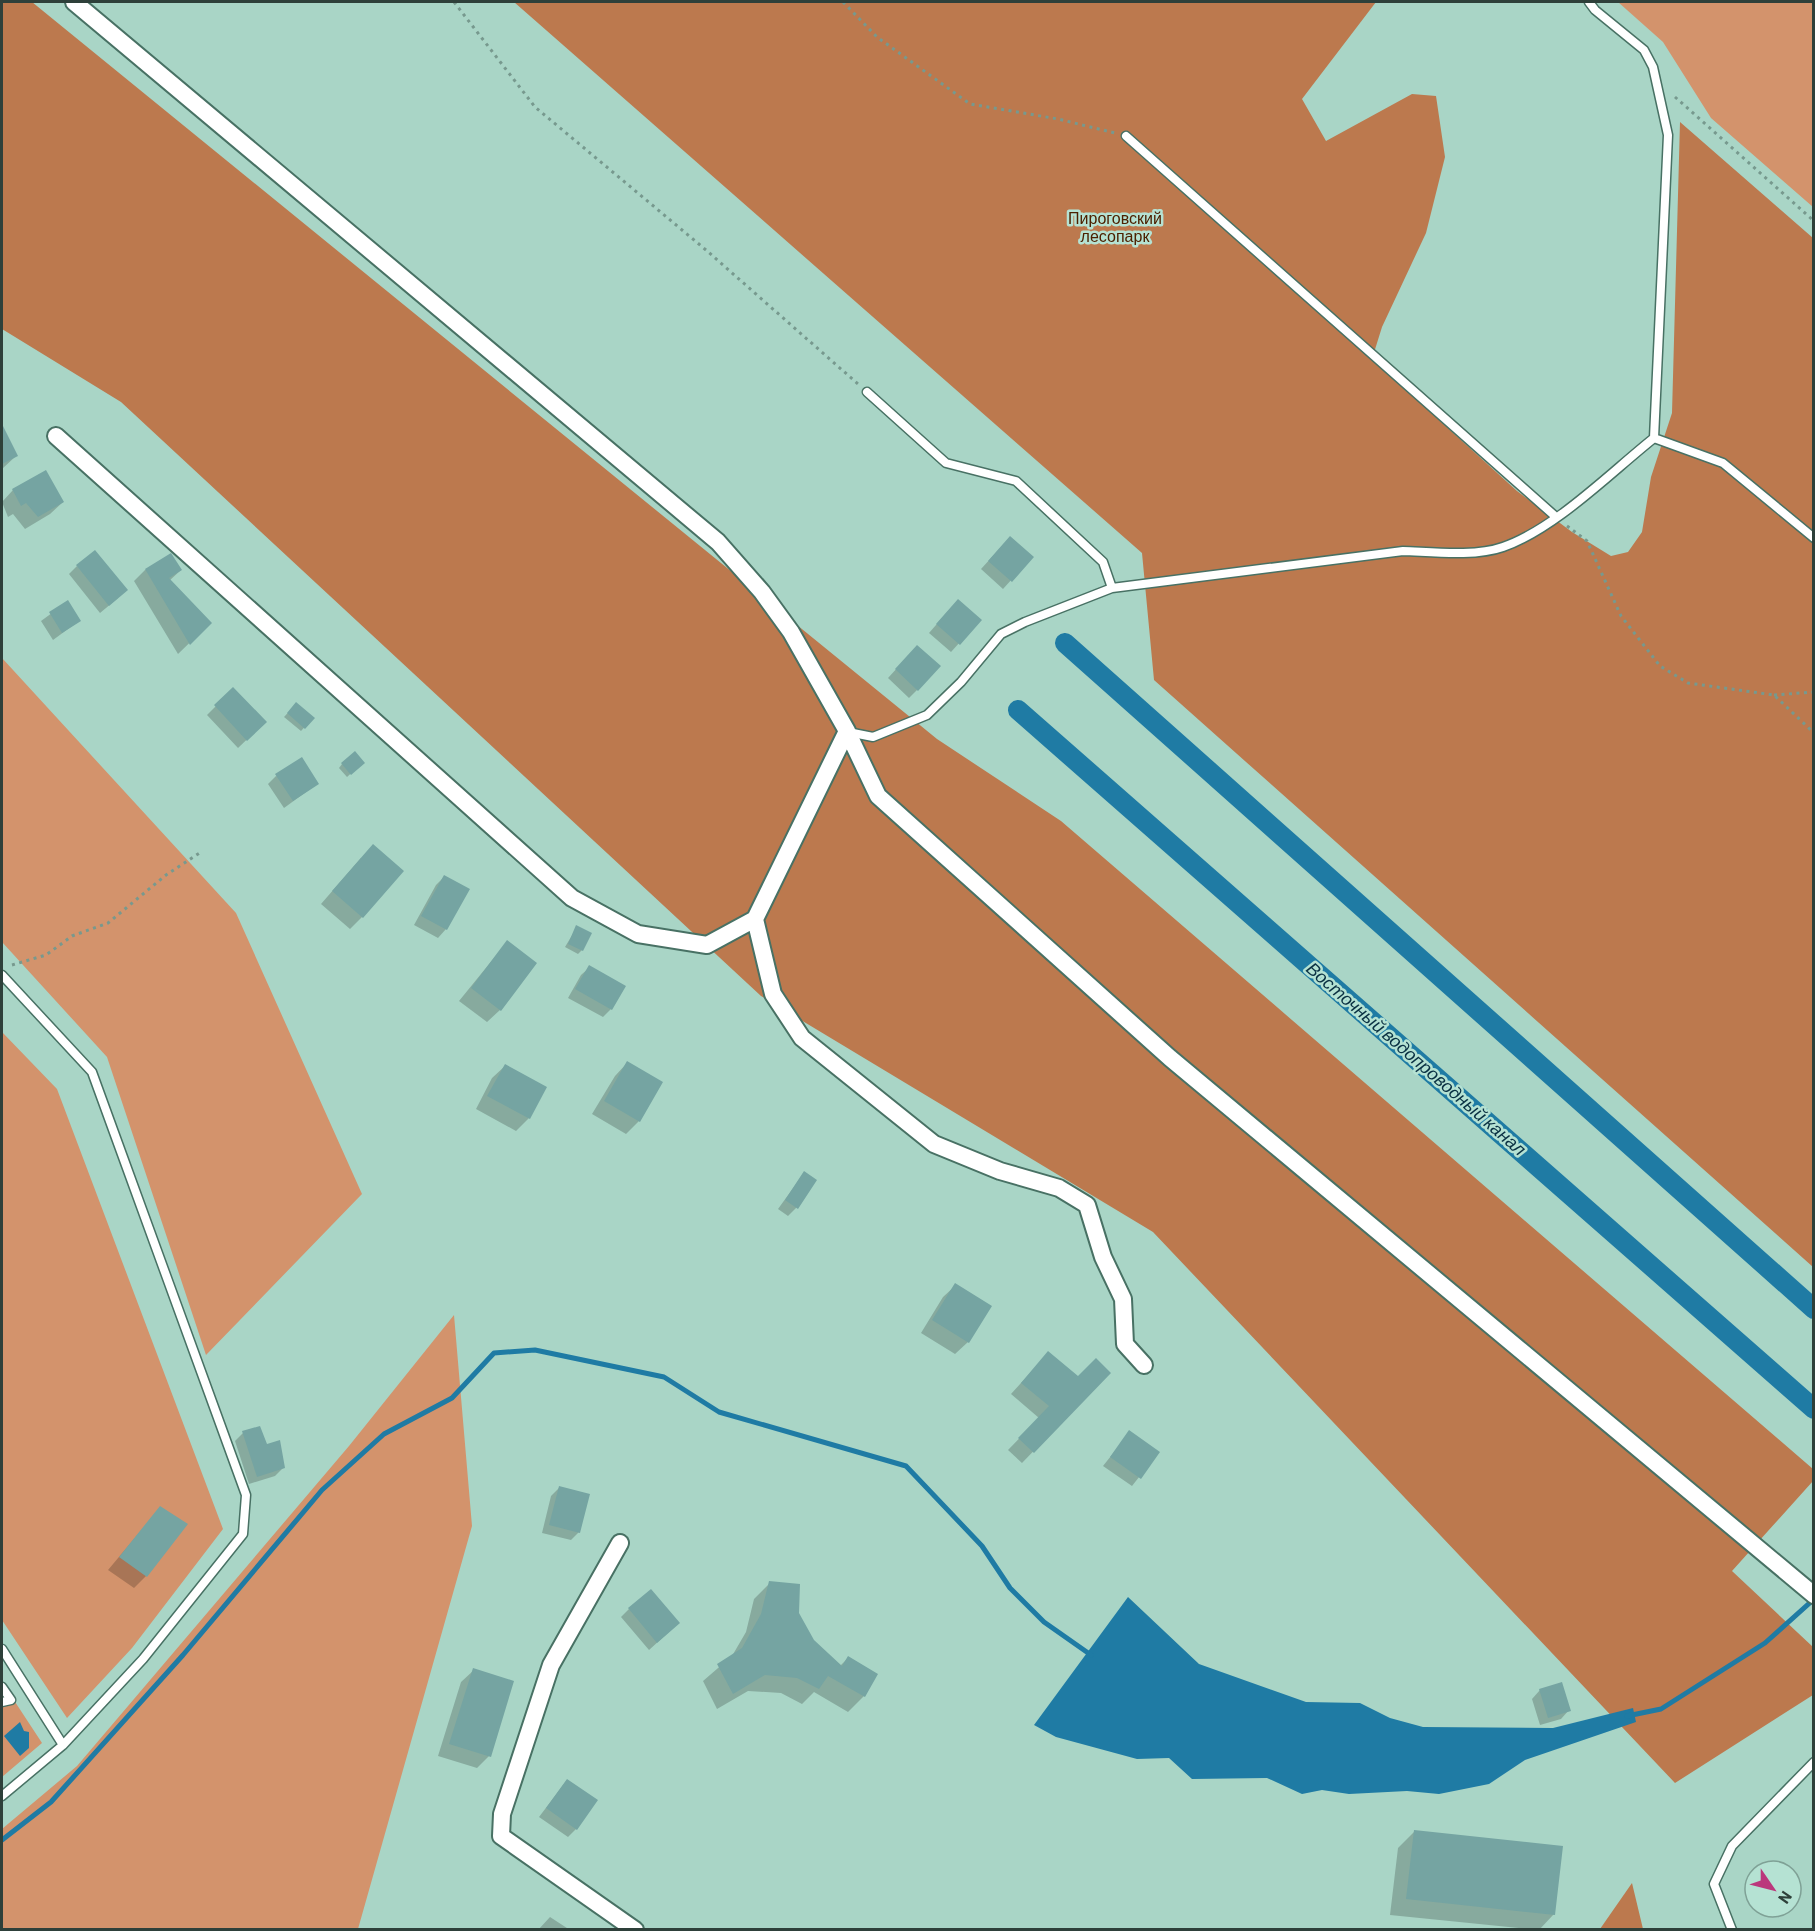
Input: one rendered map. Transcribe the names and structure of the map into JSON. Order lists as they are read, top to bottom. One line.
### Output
{"water":["Восточный водопроводный канал"],"parks":["Пироговский лесопарк"],"north":"bottom right"}
